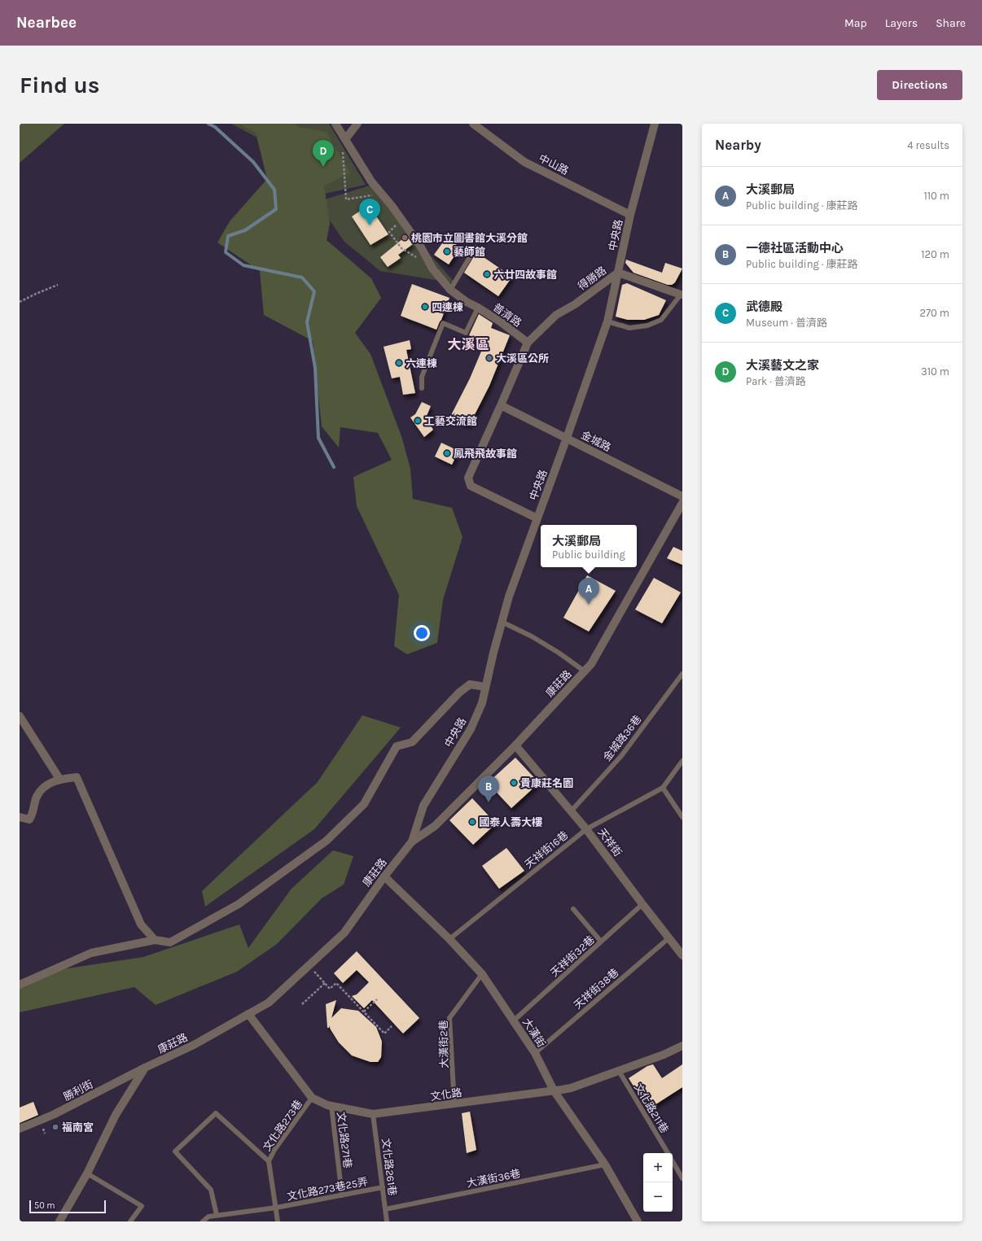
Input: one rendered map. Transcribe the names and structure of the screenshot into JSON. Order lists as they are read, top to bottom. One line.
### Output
{"streets":{"street":["中山路","中央路","得勝路","普濟路","金城路","康莊路","天祥街","大漢街","勝利街","文化路"],"lane":["金城路36巷","天祥街16巷","天祥街32巷","天祥街38巷","大漢街2巷","文化路211巷","文化路273巷","文化路271巷","文化路261巷","大漢街36巷","文化路273巷25弄"]},"crossings":[["中山路","中央路"],["中央路","得勝路"],["中央路","金城路"],["中央路","康莊路"],["得勝路","普濟路"],["康莊路","天祥街"],["康莊路","大漢街"],["康莊路","勝利街"],["康莊路","文化路"],["金城路36巷","天祥街"],["天祥街","天祥街16巷"],["天祥街","天祥街32巷"],["天祥街","天祥街38巷"],["天祥街16巷","大漢街"],["天祥街32巷","大漢街"],["天祥街38巷","大漢街"],["大漢街","大漢街2巷"],["大漢街","文化路"],["大漢街","大漢街36巷"],["大漢街2巷","文化路"],["文化路","文化路211巷"],["文化路","文化路273巷"],["文化路","文化路271巷"],["文化路","文化路261巷"],["文化路273巷","文化路273巷25弄"],["文化路271巷","文化路273巷25弄"],["文化路261巷","大漢街36巷"],["文化路261巷","文化路273巷25弄"]],"districts":["大溪區"],"places":["桃園市立圖書館大溪分館","藝師館","六廿四故事館","四連棟","大溪區公所","六連棟","工藝交流館","鳳飛飛故事館","貴康莊名園","國泰人壽大樓","福南宮"],"scale_bar":"50 m","page":{"header":"Nearbee","nav":["Map","Layers","Share"],"buttons":"Directions","title":"Find us","heading":["Nearby","4 results"],"pins":["D","C","A","B"],"list":[{"mark":"A","name":"大溪郵局","note":"Public building · 康莊路","value":"110 m"},{"mark":"B","name":"一德社區活動中心","note":"Public building · 康莊路","value":"120 m"},{"mark":"C","name":"武德殿","note":"Museum · 普濟路","value":"270 m"},{"mark":"D","name":"大溪藝文之家","note":"Park · 普濟路","value":"310 m"}],"popup":["大溪郵局","Public building"],"map_buttons":["+","−"],"scale":"50 m"}}
